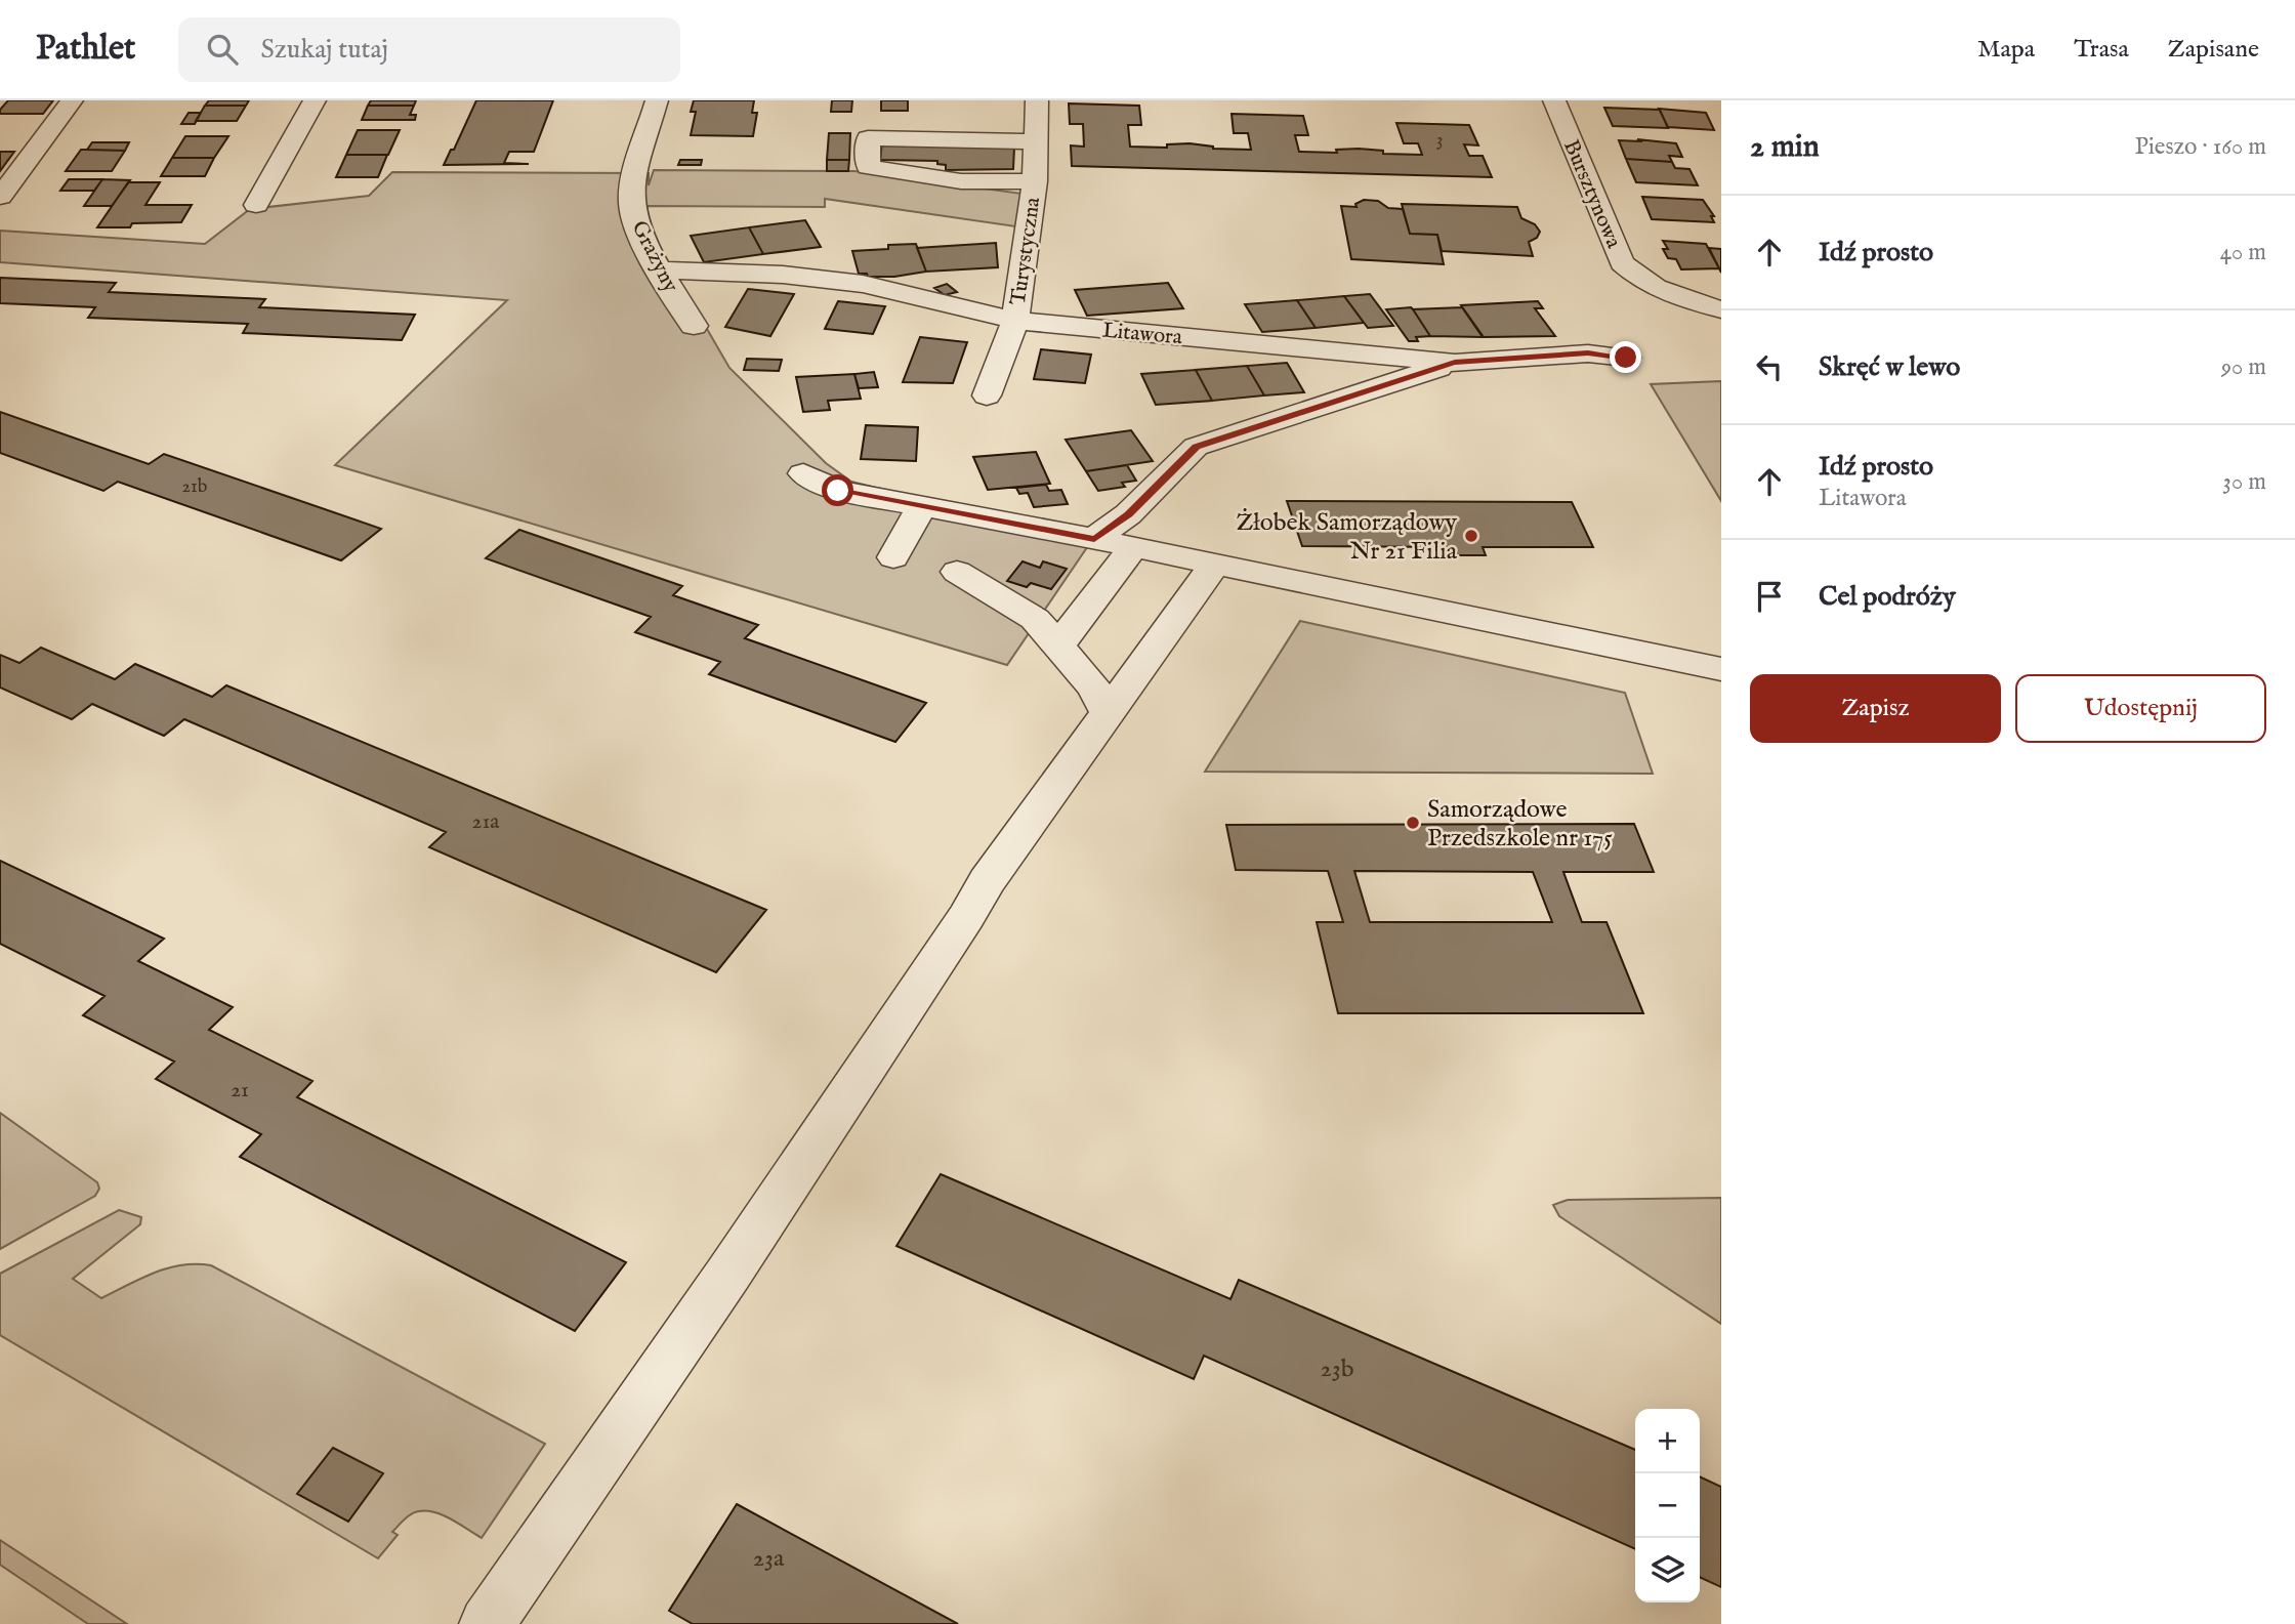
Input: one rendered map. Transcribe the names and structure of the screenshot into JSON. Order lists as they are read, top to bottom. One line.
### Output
{"streets":{"street":["Bursztynowa","Turystyczna","Grażyny","Litawora"]},"crossings":[["Turystyczna","Litawora"],["Grażyny","Litawora"]],"places":["Żłobek Samorządowy Nr 21 Filia","Samorządowe Przedszkole nr 175"],"house_numbers":["3","21b","21a","21","23b","23a"],"page":{"header":"Pathlet","search":"Szukaj tutaj","nav":["Mapa","Trasa","Zapisane"],"heading":["2 min","Pieszo · 160 m"],"list":[["Idź prosto","40 m"],["Skręć w lewo","90 m"],["Idź prosto","Litawora","30 m"],"Cel podróży"],"buttons":["Zapisz","Udostępnij"],"map_buttons":["+","−"]}}
